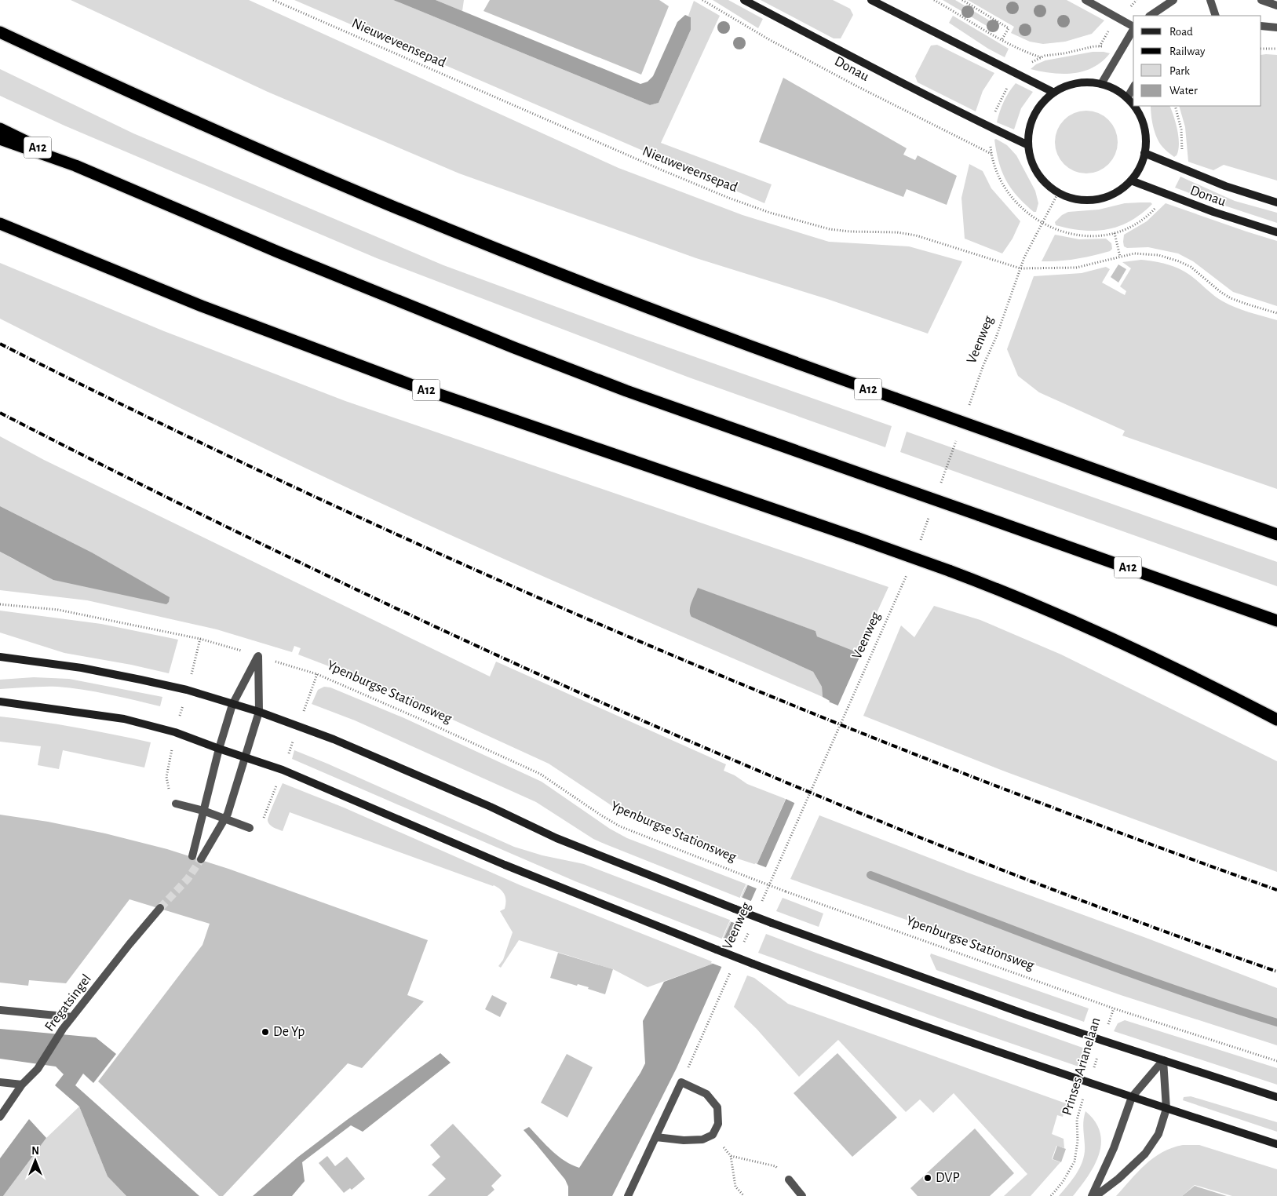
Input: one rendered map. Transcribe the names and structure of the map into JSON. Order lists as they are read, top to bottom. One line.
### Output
{"streets":{"highway":["A12"],"main road":["Donau"],"street":["Fregatsingel"],"path":["Nieuweveensepad","Veenweg","Ypenburgse Stationsweg","Prinses Arianelaan"]},"crossings":[["Nieuweveensepad","Veenweg"],["Donau","Veenweg"],["Ypenburgse Stationsweg","Prinses Arianelaan"]],"places":["De Yp","DVP"],"legend":["Road","Railway","Park","Water"],"north":"top"}
